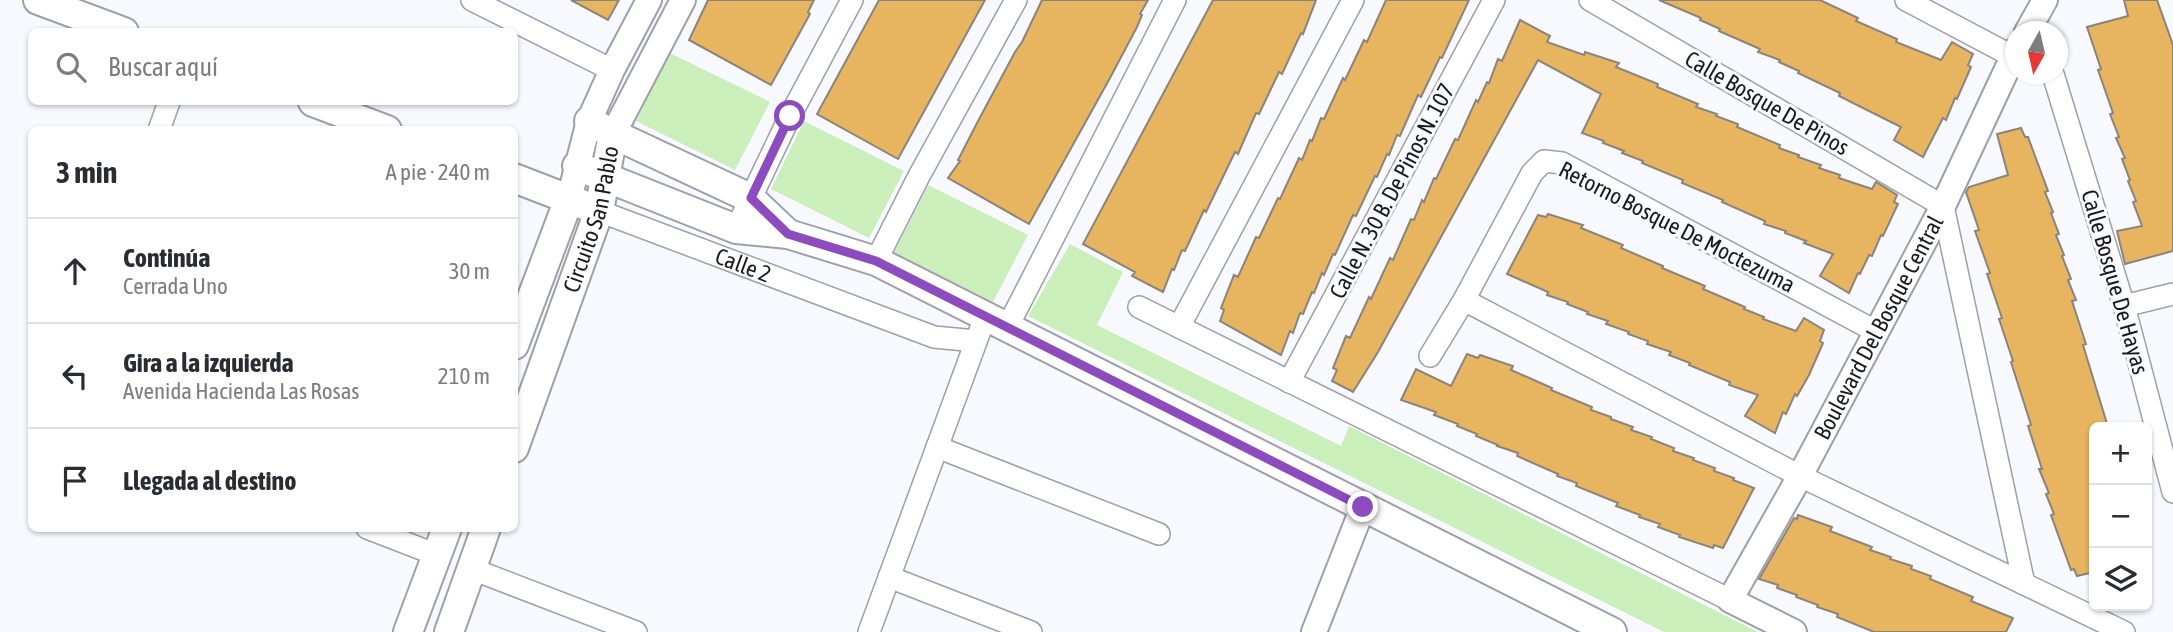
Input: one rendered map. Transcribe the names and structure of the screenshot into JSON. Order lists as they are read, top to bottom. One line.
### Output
{"streets":{"main road":["Circuito San Pablo","Calle 2"],"street":["Calle Bosque De Pinos","Calle N. 30 B. De Pinos N. 107","Retorno Bosque De Moctezuma","Calle Bosque De Hayas","Boulevard Del Bosque Central"]},"crossings":[["Calle Bosque De Pinos","Boulevard Del Bosque Central"],["Circuito San Pablo","Calle 2"],["Retorno Bosque De Moctezuma","Boulevard Del Bosque Central"]],"north":"bottom","page":{"search":"Buscar aquí","heading":["3 min","A pie · 240 m"],"list":[["Continúa","Cerrada Uno","30 m"],["Gira a la izquierda","Avenida Hacienda Las Rosas","210 m"],"Llegada al destino"],"map_buttons":["+","−"]}}
